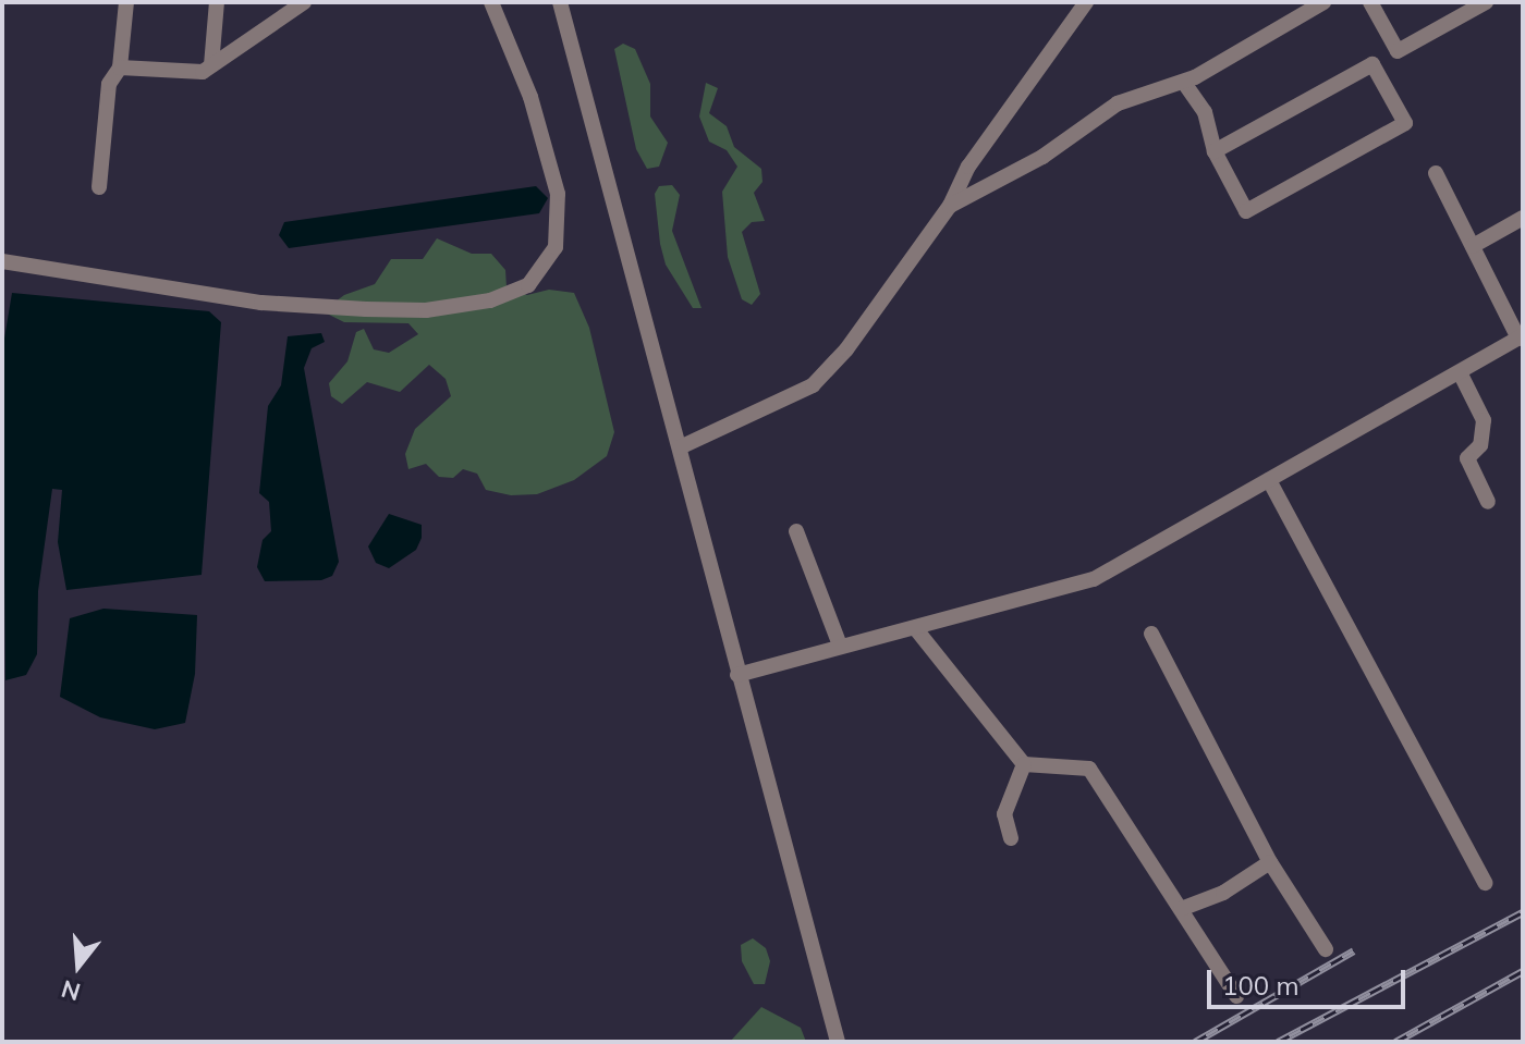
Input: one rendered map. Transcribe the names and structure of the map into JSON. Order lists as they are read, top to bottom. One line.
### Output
{"scale_bar":"100 m","north":"bottom"}
